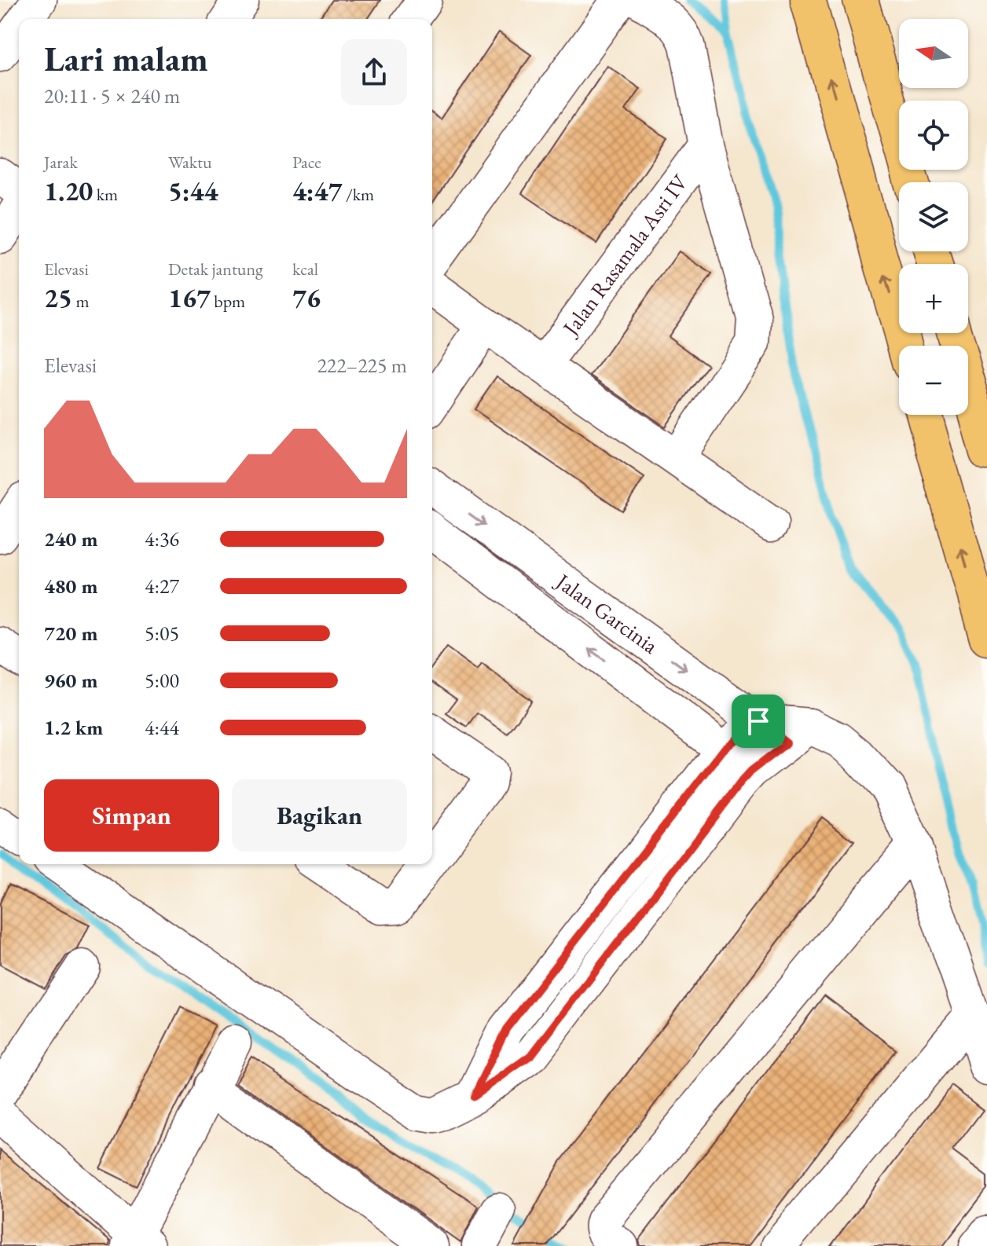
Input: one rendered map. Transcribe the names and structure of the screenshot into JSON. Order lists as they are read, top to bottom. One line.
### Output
{"streets":{"street":["Jalan Rasamala Asri IV","Jalan Garcinia"]},"north":"left","page":{"map_buttons":["+","−"],"heading":["Lari malam","20:11 · 5 × 240 m"],"stats":[["Jarak","1.20 km"],["Waktu","5:44"],["Pace","4:47 /km"],["Elevasi","25 m"],["Detak jantung","167 bpm"],["kcal","76"]],"chart":["Elevasi","222–225 m"],"list":[{"name":"240 m","note":"4:36"},{"name":"480 m","note":"4:27"},{"name":"720 m","note":"5:05"},{"name":"960 m","note":"5:00"},{"name":"1.2 km","note":"4:44"}],"buttons":["Simpan","Bagikan"]}}
